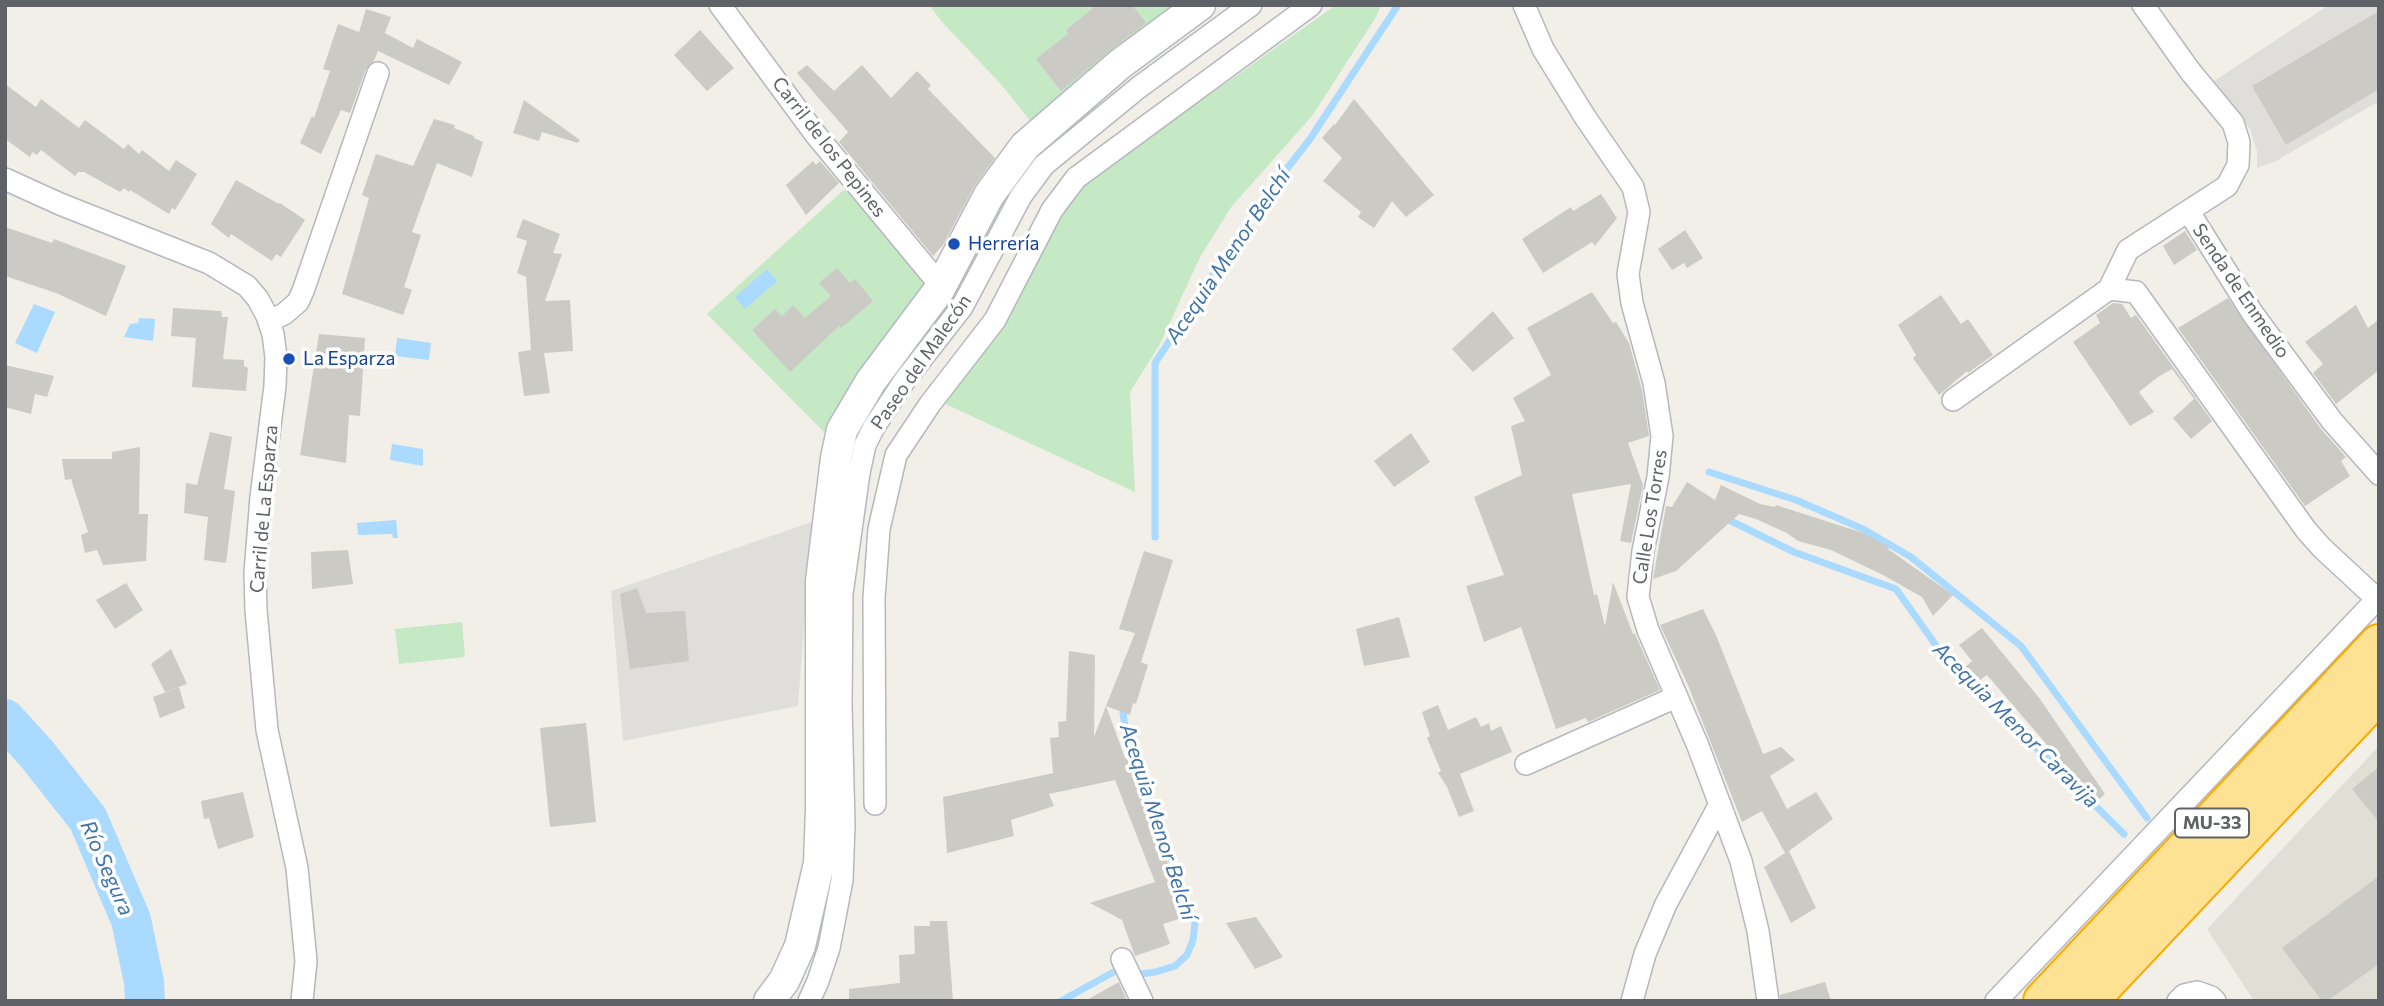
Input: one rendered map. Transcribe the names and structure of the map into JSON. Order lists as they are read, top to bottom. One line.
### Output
{"streets":{"highway":["MU-33"],"street":["Carril de los Pepines","Senda de Enmedio","Paseo del Malecón","Carril de La Esparza","Calle Los Torres"]},"water":["Acequia Menor Belchí","Acequia Menor Caravija","Río Segura"],"places":["Herrería","La Esparza"]}
